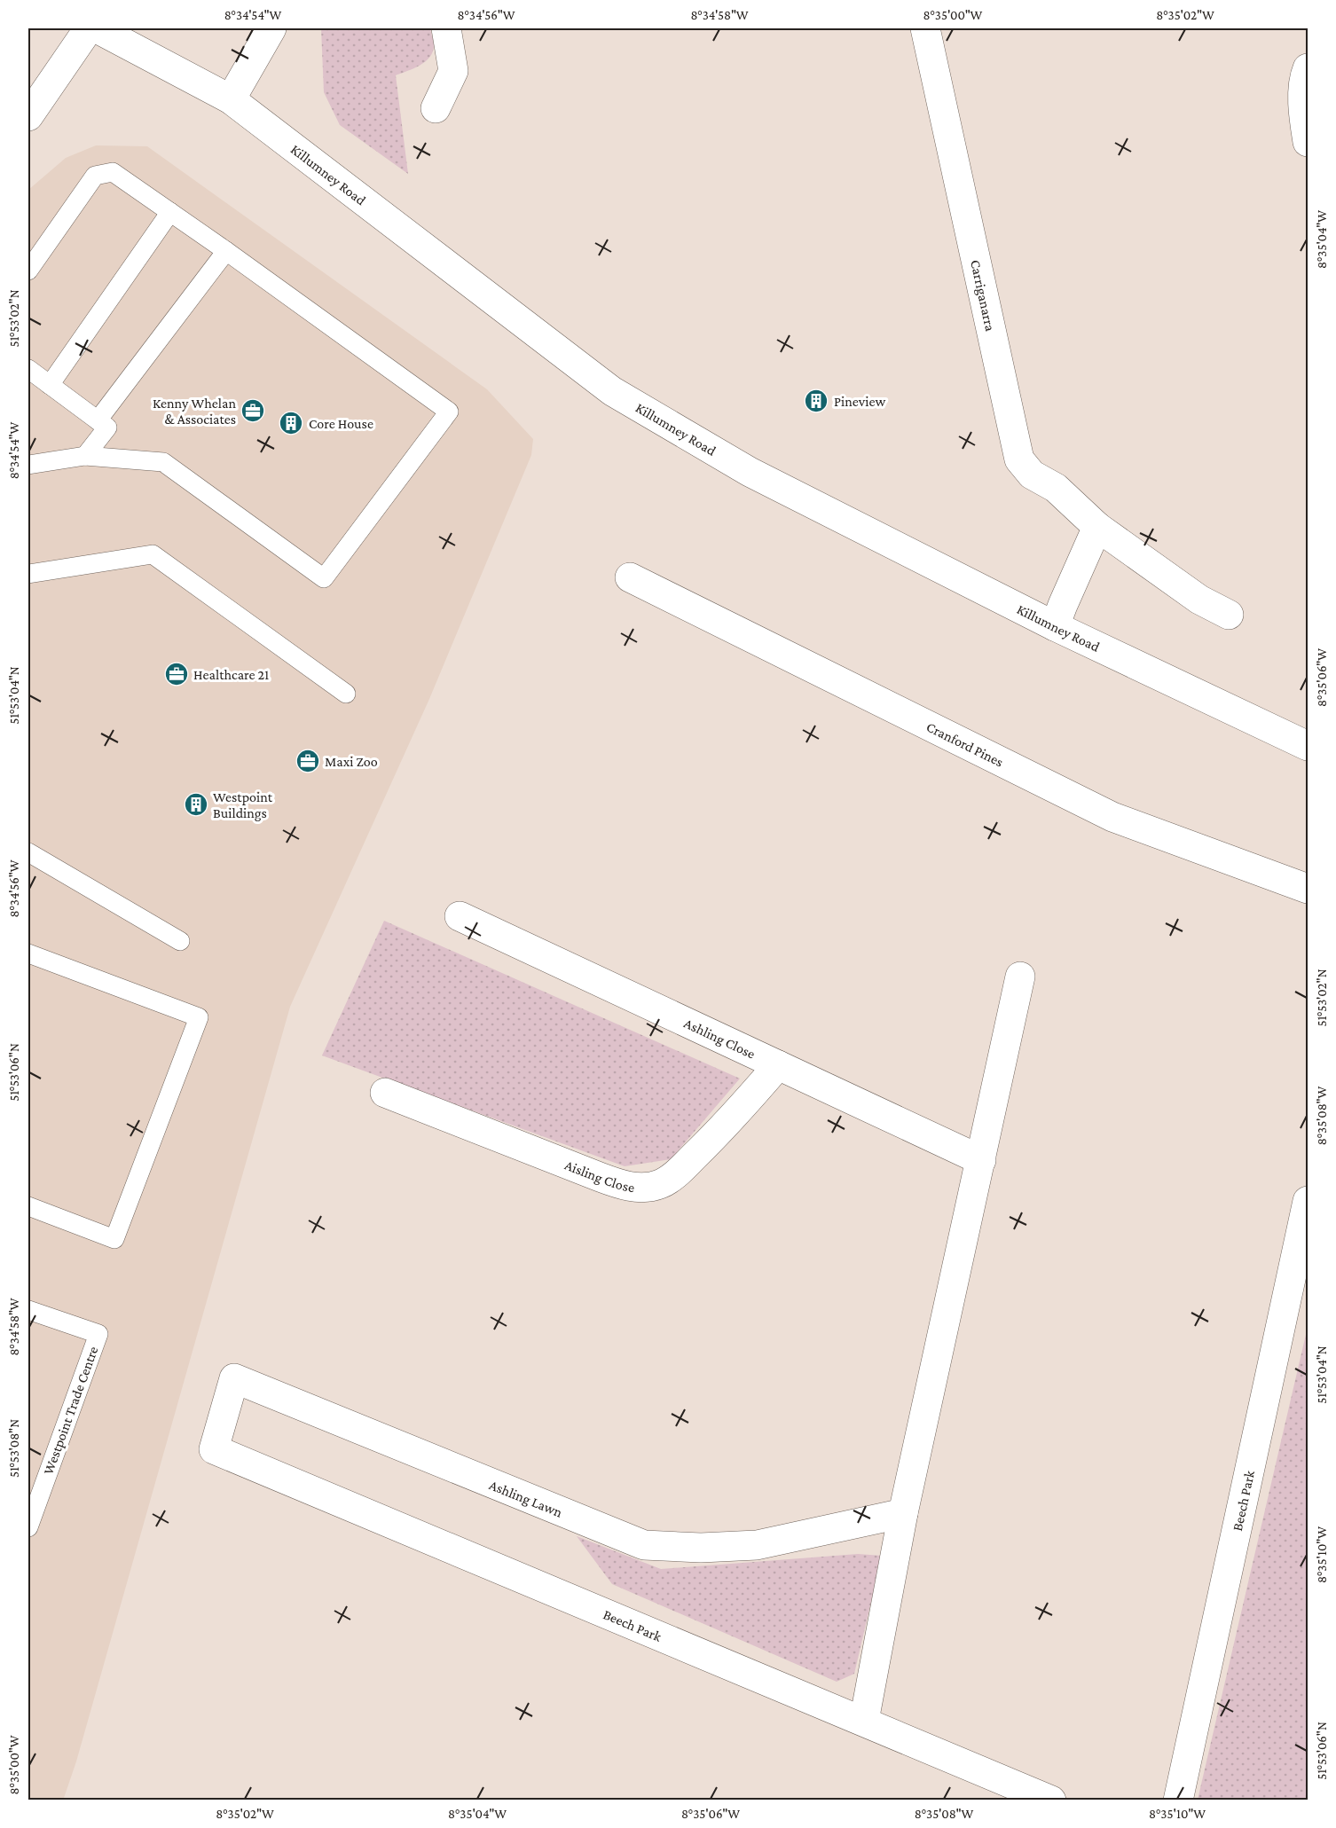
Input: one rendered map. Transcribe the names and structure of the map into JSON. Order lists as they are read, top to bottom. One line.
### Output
{"streets":{"street":["Killumney Road","Carriganarra","Cranford Pines","Ashling Close","Aisling Close","Ashling Lawn","Beech Park"],"lane":["Westpoint Trade Centre"]},"crossings":[["Ashling Close","Aisling Close"],["Ashling Lawn","Beech Park"]],"places":{"building":["Pineview","Core House","Westpoint Buildings"],"office":["Kenny Whelan & Associates","Healthcare 21","Maxi Zoo"]},"coordinates":["8°34'54\"W","8°34'56\"W","8°34'58\"W","8°35'00\"W","8°35'02\"W","8°35'04\"W","51°53'02\"N","8°35'06\"W","51°53'04\"N","51°53'06\"N","8°35'08\"W","51°53'08\"N","8°35'10\"W"]}
